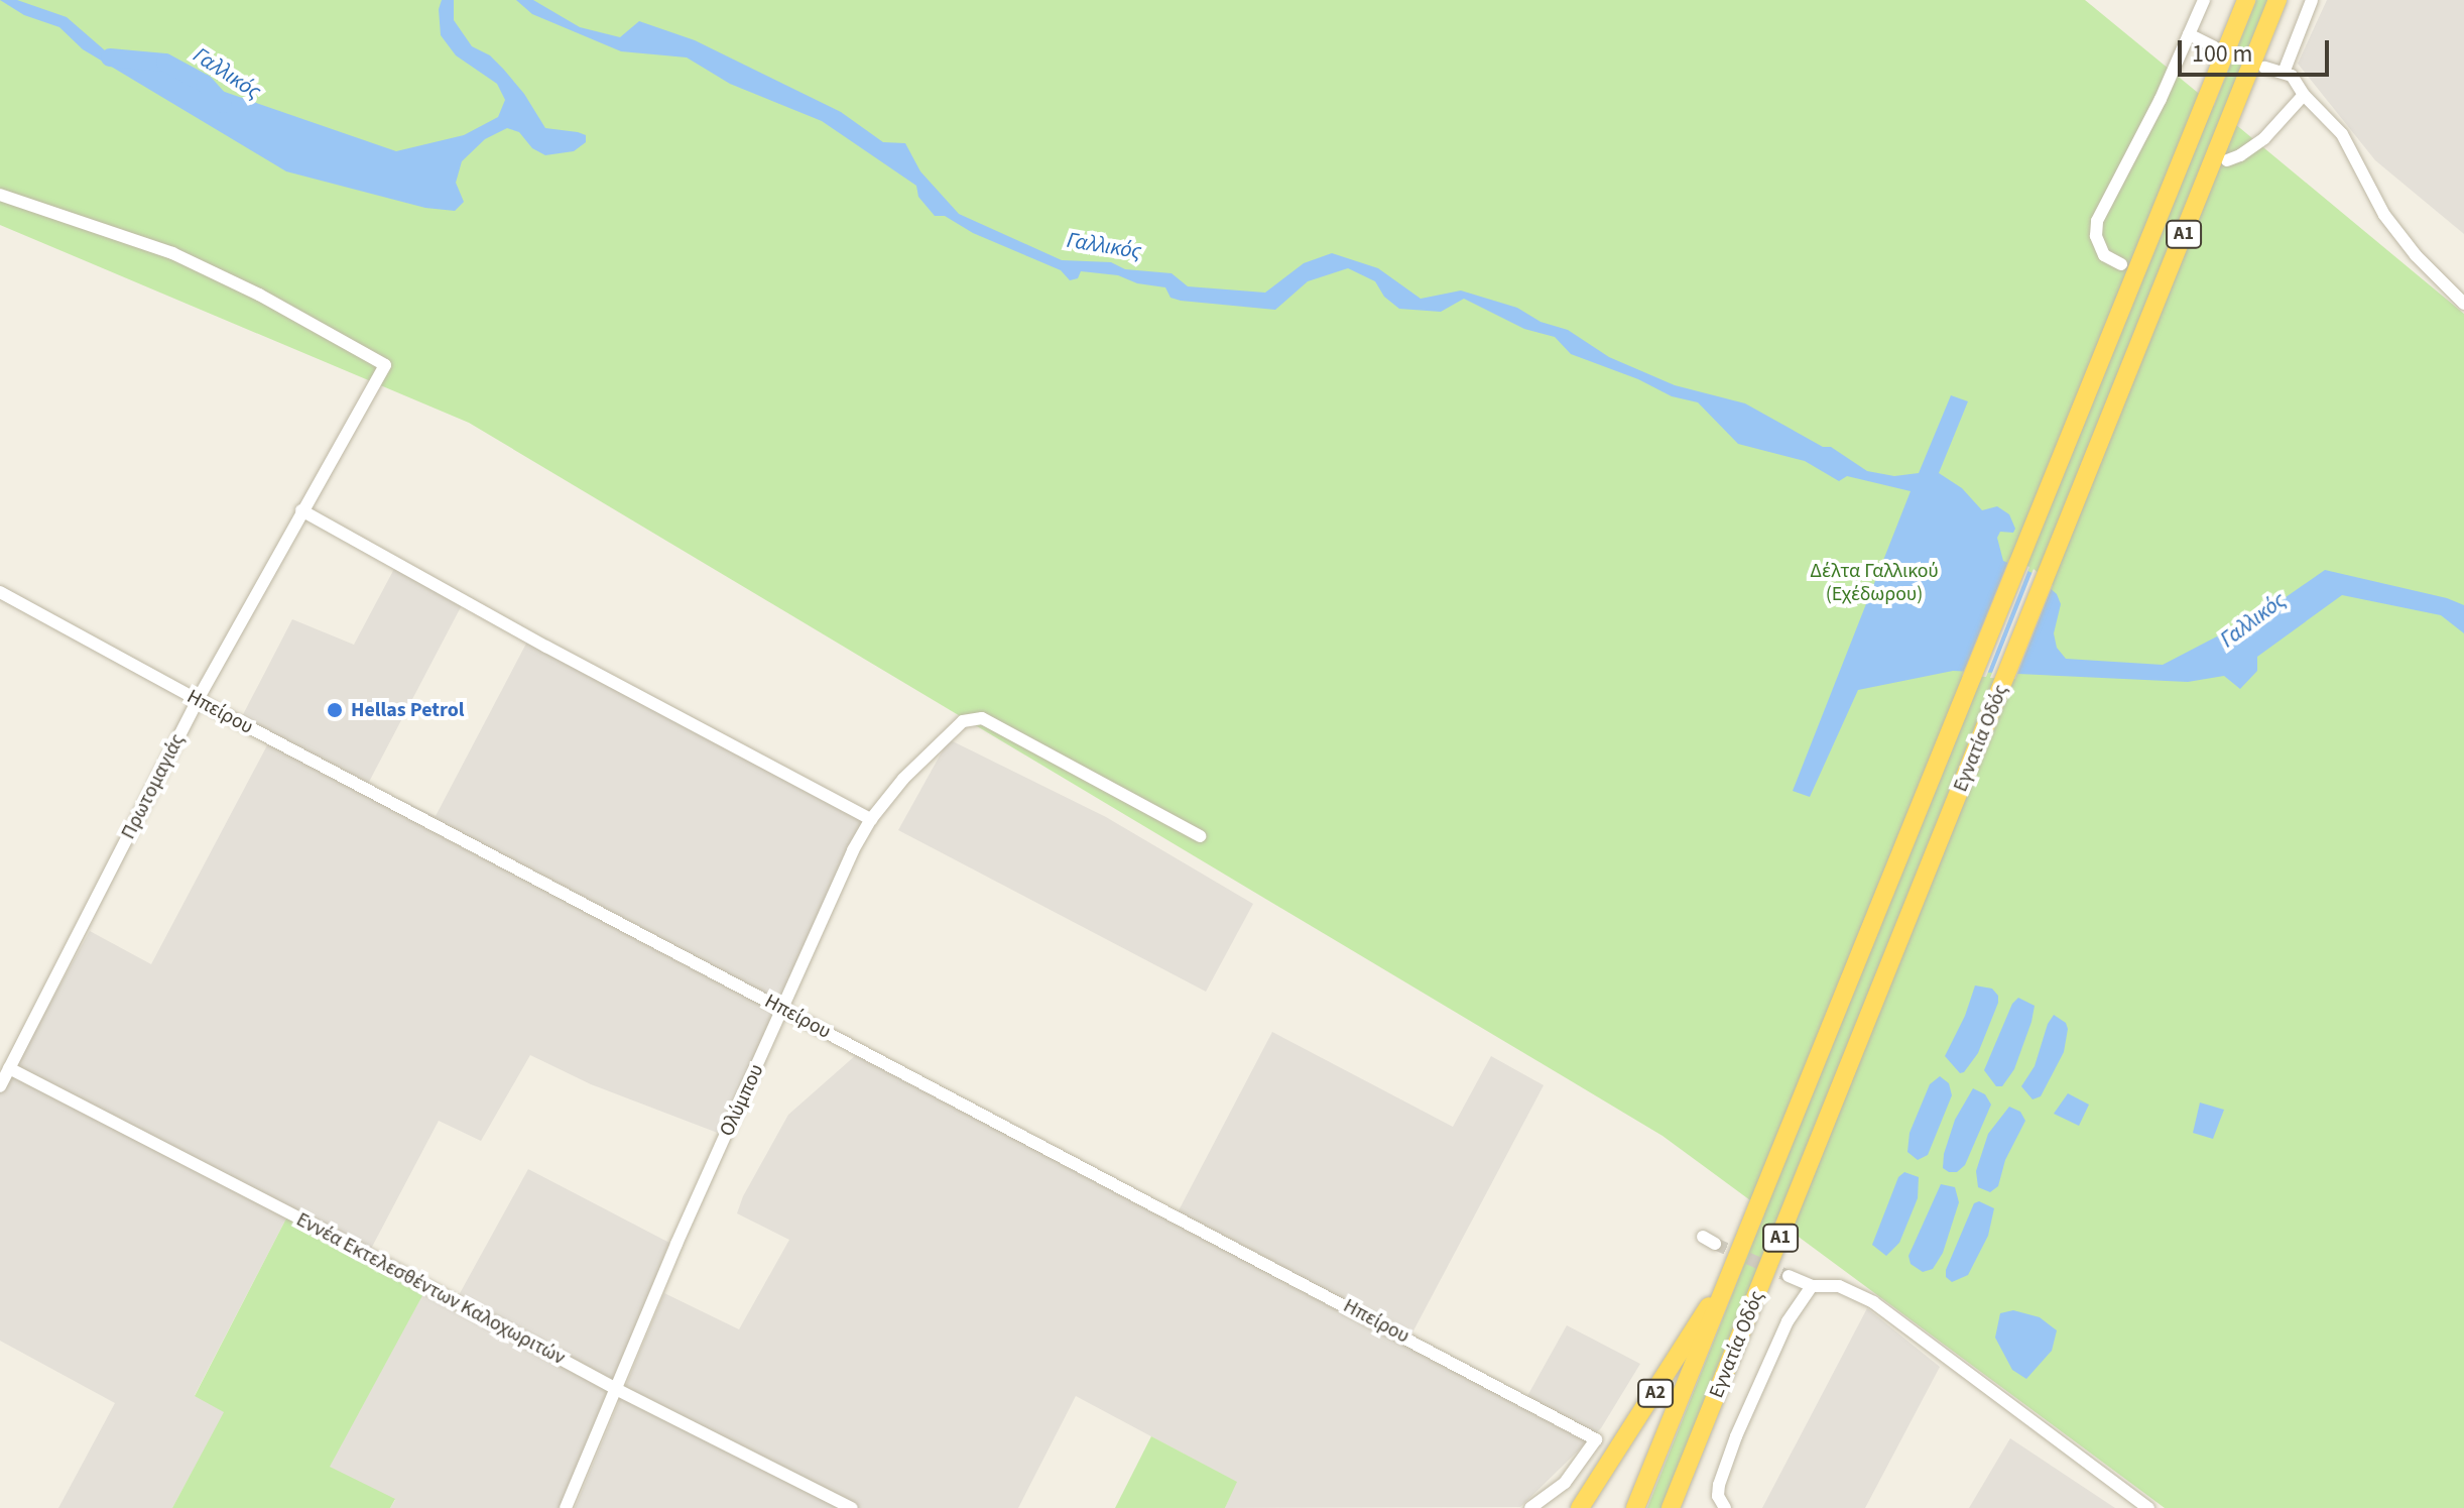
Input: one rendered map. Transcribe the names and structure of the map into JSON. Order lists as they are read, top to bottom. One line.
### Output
{"streets":{"highway":["Α1","Εγνατία Οδός","Α2"],"street":["Ηπείρου","Πρωτομαγιάς","Ολύμπου","Εννέα Εκτελεσθέντων Καλοχωριτών"]},"crossings":[["Α1","Εγνατία Οδός"],["Α1","Α2"],["Ηπείρου","Πρωτομαγιάς"],["Ηπείρου","Ολύμπου"],["Εγνατία Οδός","Α2"],["Πρωτομαγιάς","Εννέα Εκτελεσθέντων Καλοχωριτών"],["Ολύμπου","Εννέα Εκτελεσθέντων Καλοχωριτών"]],"water":["Γαλλικός"],"parks":["Δέλτα Γαλλικού (Εχέδωρου)"],"places":["Hellas Petrol"],"scale_bar":"100 m"}
